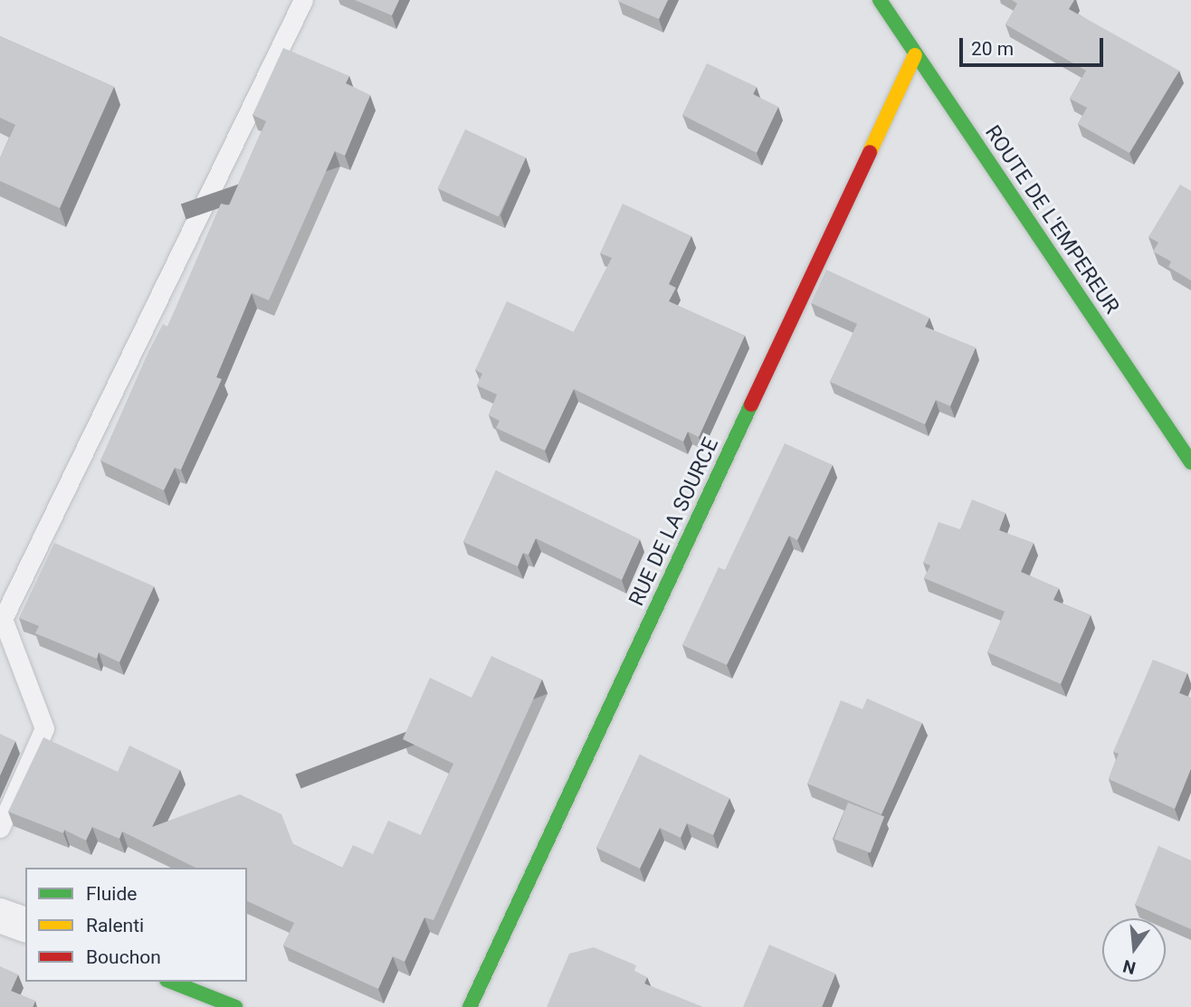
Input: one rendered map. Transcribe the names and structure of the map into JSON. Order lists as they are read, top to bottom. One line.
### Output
{"streets":{"street":["ROUTE DE L'EMPEREUR","RUE DE LA SOURCE"]},"crossings":[["ROUTE DE L'EMPEREUR","RUE DE LA SOURCE"]],"legend":["Fluide","Ralenti","Bouchon"],"scale_bar":"20 m","north":"bottom"}
